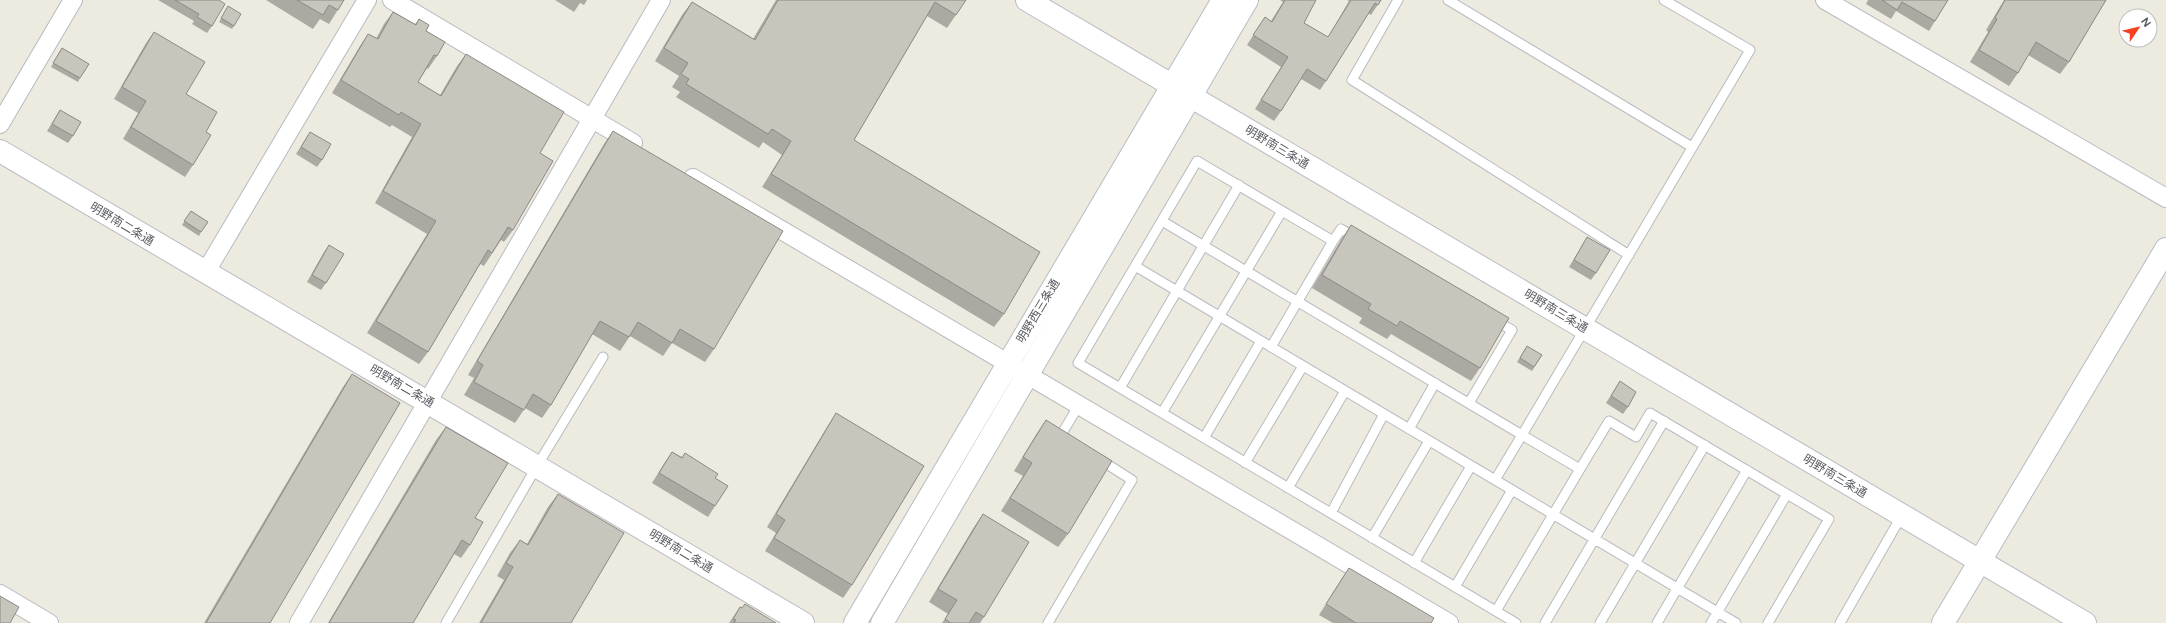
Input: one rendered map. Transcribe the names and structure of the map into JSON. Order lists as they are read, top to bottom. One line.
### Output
{"streets":{"street":["明野南三条通","明野南二条通","明野西三条通"]},"crossings":[["明野南三条通","明野西三条通"]],"north":"top right"}
